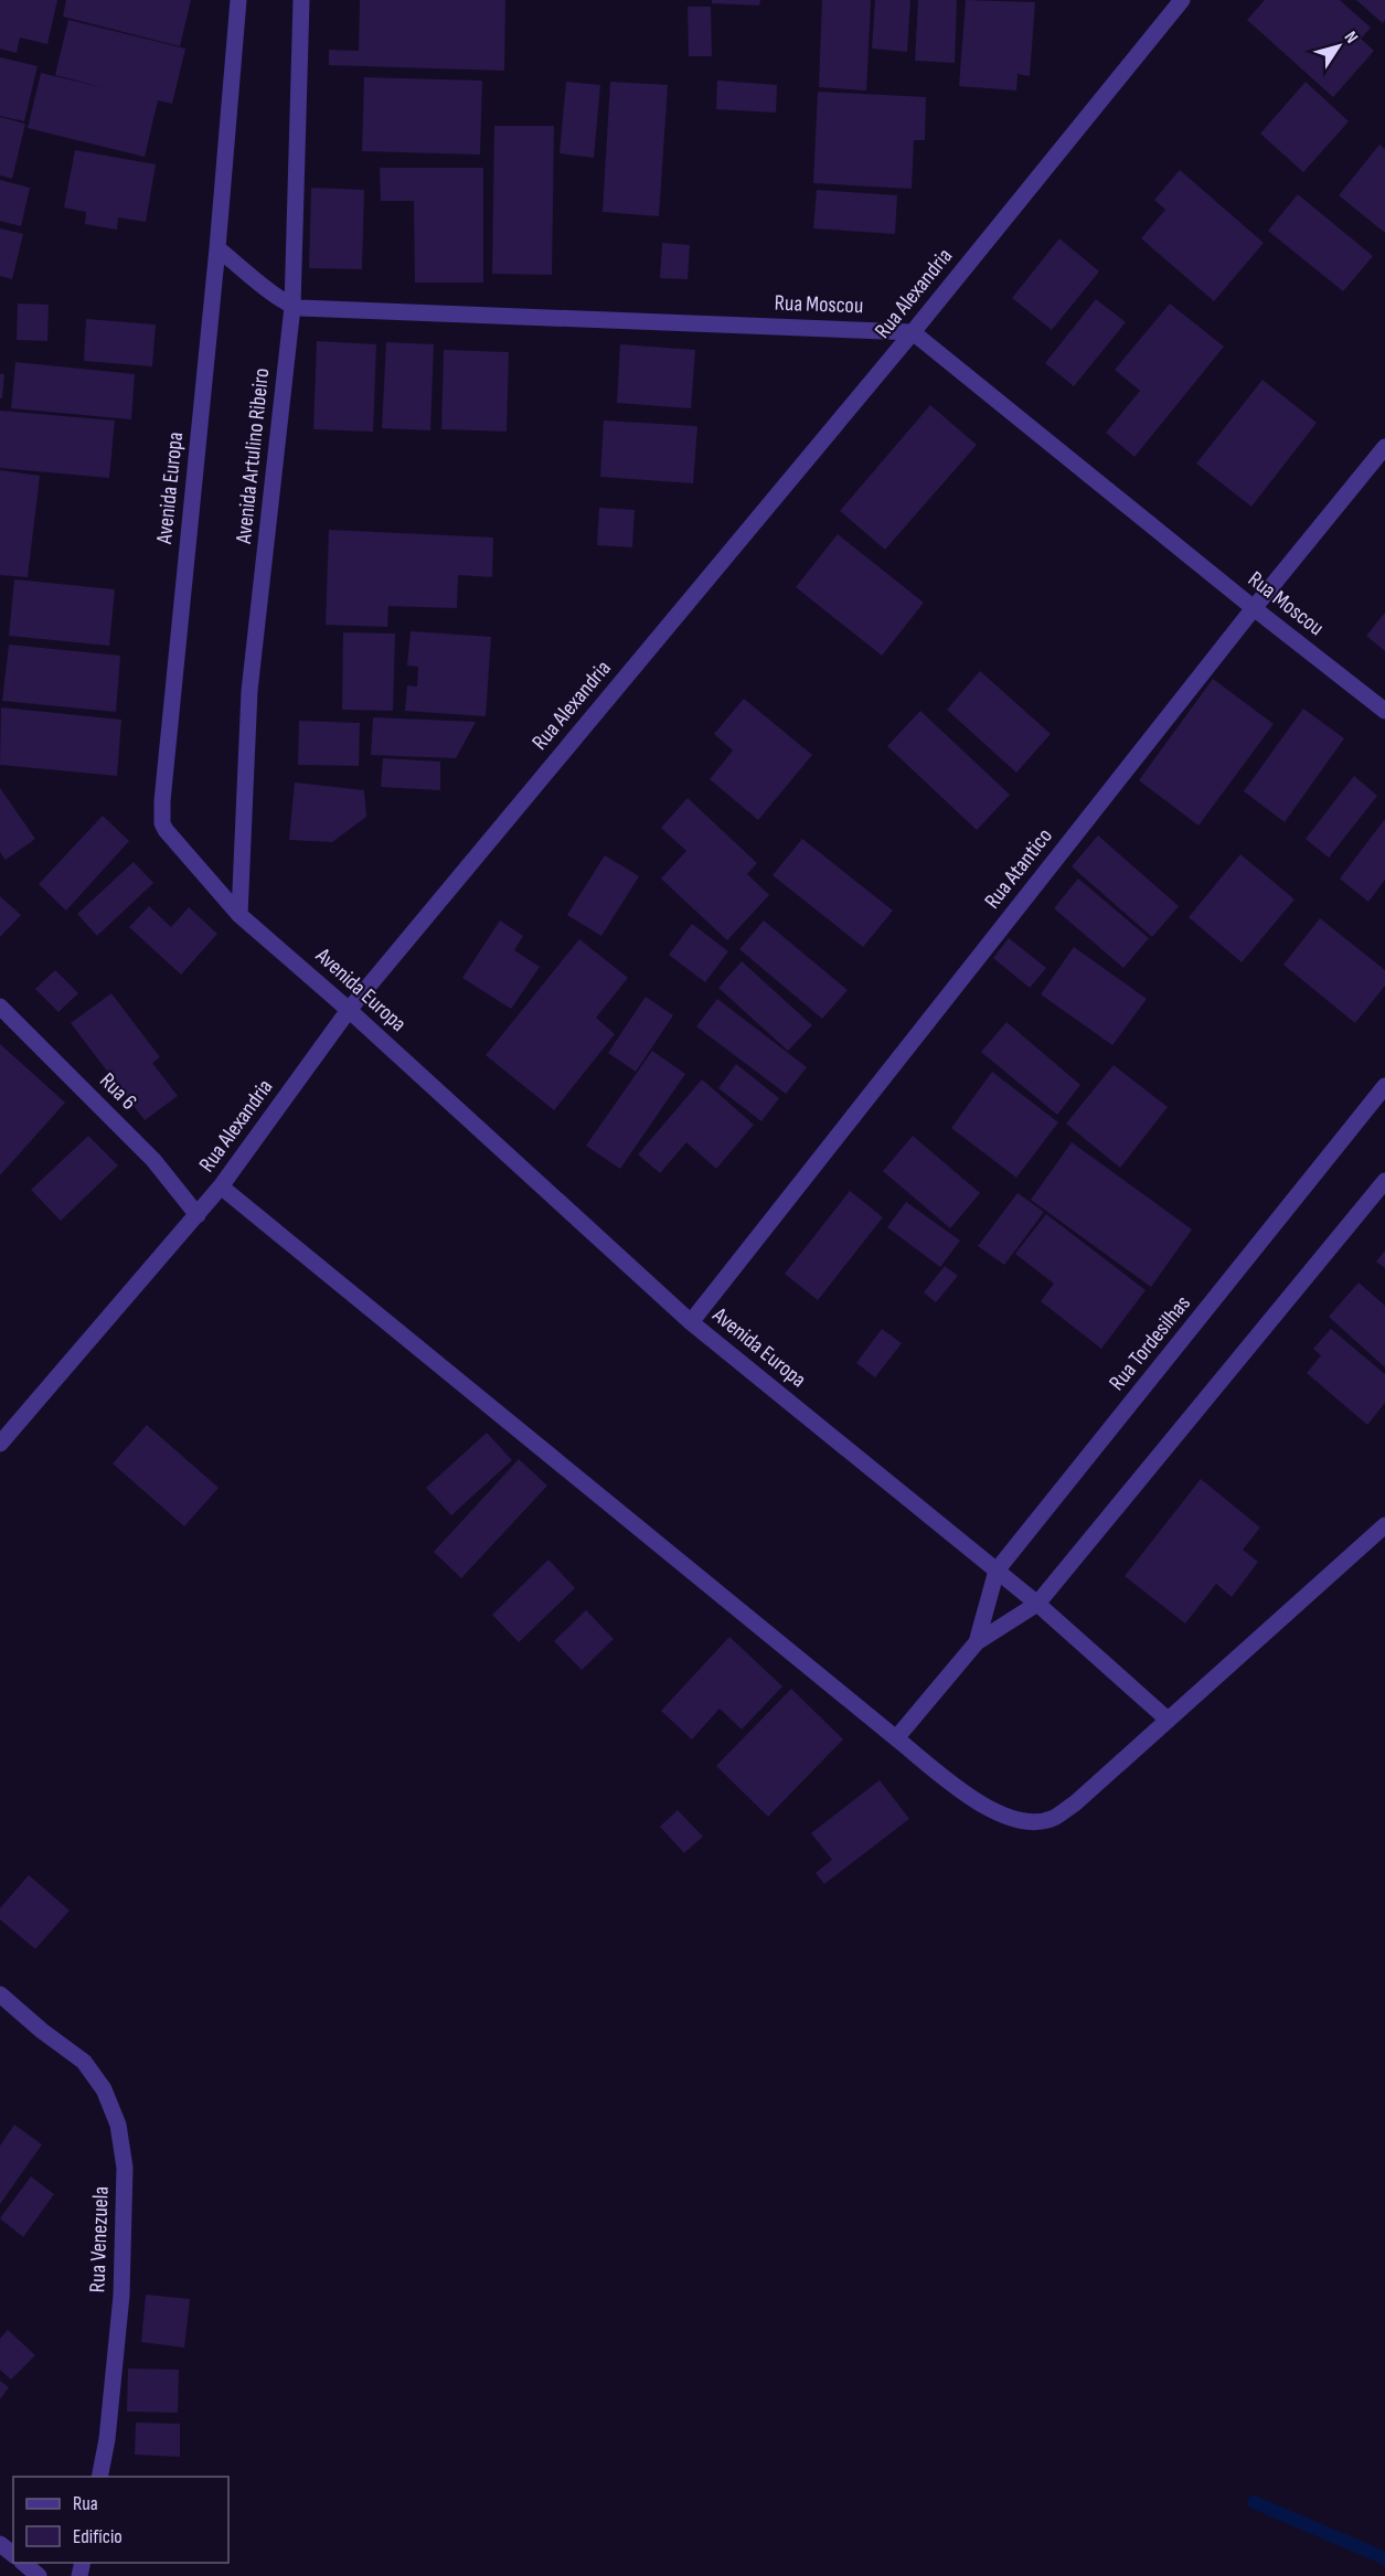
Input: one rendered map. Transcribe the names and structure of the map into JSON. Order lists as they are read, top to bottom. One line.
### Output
{"streets":{"street":["Rua Alexandria","Rua Moscou","Avenida Artulino Ribeiro","Avenida Europa","Rua Atantico","Rua 6","Rua Tordesilhas","Rua Venezuela"]},"crossings":[["Rua Alexandria","Rua Moscou"],["Rua Alexandria","Avenida Europa"],["Rua Alexandria","Rua 6"],["Rua Moscou","Avenida Artulino Ribeiro"],["Rua Moscou","Rua Atantico"],["Avenida Artulino Ribeiro","Avenida Europa"],["Avenida Europa","Rua Atantico"],["Avenida Europa","Rua Tordesilhas"]],"legend":["Rua","Edifício"],"north":"top right"}
